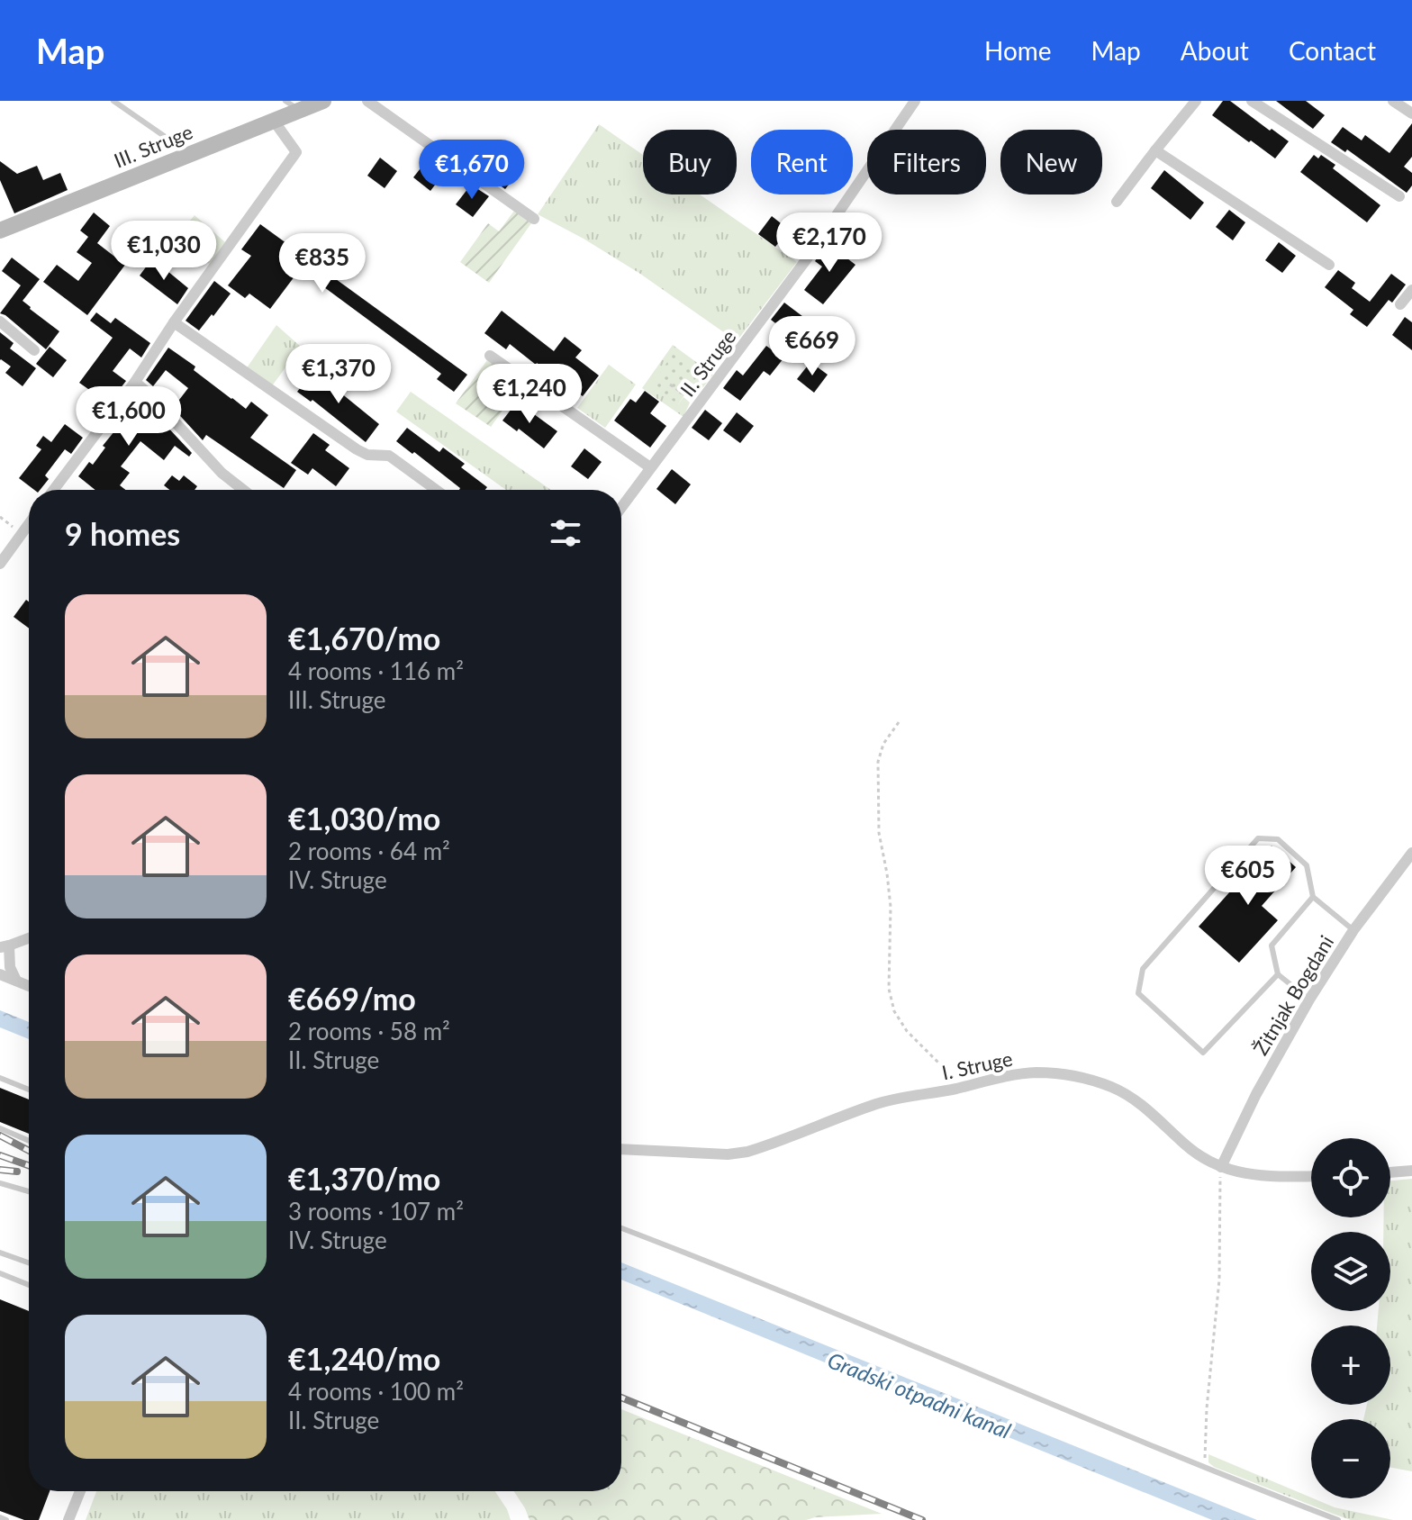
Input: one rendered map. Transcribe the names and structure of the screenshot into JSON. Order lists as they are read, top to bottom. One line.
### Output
{"streets":{"street":["III. Struge","II. Struge","Žitnjak Bogdani","I. Struge"]},"crossings":[["Žitnjak Bogdani","I. Struge"]],"water":["Gradski otpadni kanal"],"page":{"header":"Map","nav":["Home","Map","About","Contact"],"chip":["Buy","Rent","Filters","New"],"price":["€1,670","€2,170","€1,030","€835","€669","€1,370","€1,240","€1,600","€605"],"heading":"9 homes","list":[{"name":"€1,670/mo","note":"4 rooms · 116 m² · III. Struge"},{"name":"€1,030/mo","note":"2 rooms · 64 m² · IV. Struge"},{"name":"€669/mo","note":"2 rooms · 58 m² · II. Struge"},{"name":"€1,370/mo","note":"3 rooms · 107 m² · IV. Struge"},{"name":"€1,240/mo","note":"4 rooms · 100 m² · II. Struge"}],"map_buttons":["+","−"]}}
